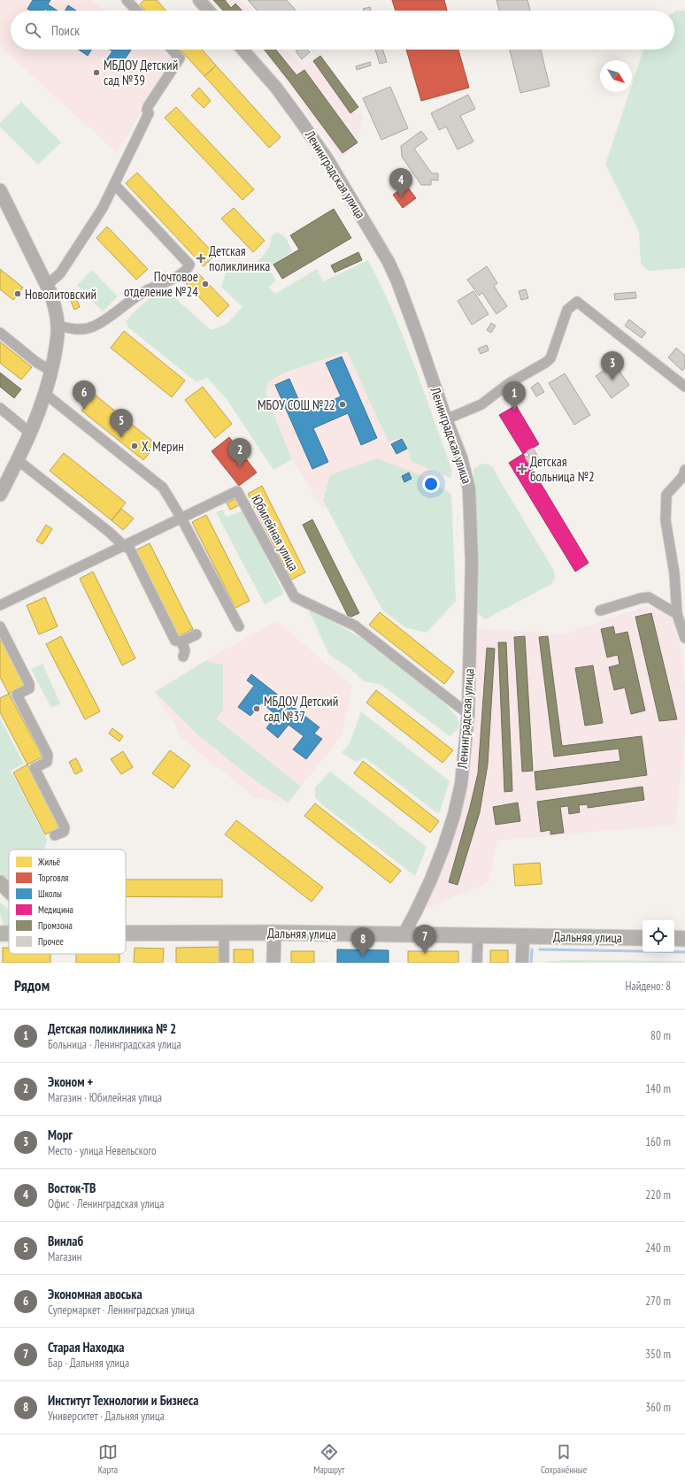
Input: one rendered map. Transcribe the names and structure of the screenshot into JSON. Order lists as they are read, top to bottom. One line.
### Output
{"streets":{"main road":["Дальняя улица"],"street":["Ленинградская улица","Юбилейная улица"]},"crossings":[["Ленинградская улица","Юбилейная улица"],["Ленинградская улица","Дальняя улица"]],"places":{"other":["МБДОУ Детский сад №39","Почтовое отделение №24","Новолитовский","МБОУ СОШ №22","Х. Мерин","МБДОУ Детский сад №37"],"health":["Детская поликлиника","Детская больница №2"]},"legend":["Жильё","Торговля","Школы","Медицина","Промзона","Прочее"],"north":"bottom right","page":{"search":"Поиск","pins":["4","3","6","1","5","2","7","8"],"heading":["Рядом","Найдено: 8"],"list":[{"mark":"1","name":"Детская поликлиника № 2","note":"Больница · Ленинградская улица","value":"80 m"},{"mark":"2","name":"Эконом +","note":"Магазин · Юбилейная улица","value":"140 m"},{"mark":"3","name":"Морг","note":"Место · улица Невельского","value":"160 m"},{"mark":"4","name":"Восток-ТВ","note":"Офис · Ленинградская улица","value":"220 m"},{"mark":"5","name":"Винлаб","note":"Магазин","value":"240 m"},{"mark":"6","name":"Экономная авоська","note":"Супермаркет · Ленинградская улица","value":"270 m"},{"mark":"7","name":"Старая Находка","note":"Бар · Дальняя улица","value":"350 m"},{"mark":"8","name":"Институт Технологии и Бизнеса","note":"Университет · Дальняя улица","value":"360 m"}],"nav":["Карта","Маршрут","Сохранённые"]}}
